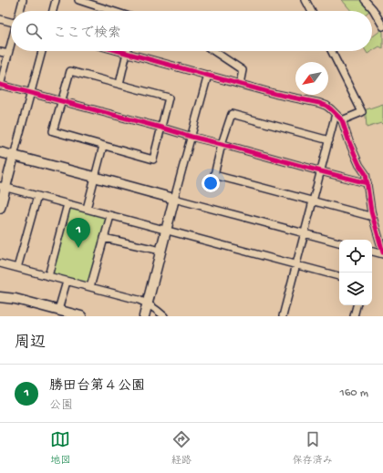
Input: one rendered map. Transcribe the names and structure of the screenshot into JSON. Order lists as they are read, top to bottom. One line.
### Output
{"north":"bottom left","page":{"search":"ここで検索","pins":"1","heading":"周辺","list":[{"mark":"1","name":"勝田台第４公園","note":"公園","value":"160 m"}],"nav":["地図","経路","保存済み"]}}
